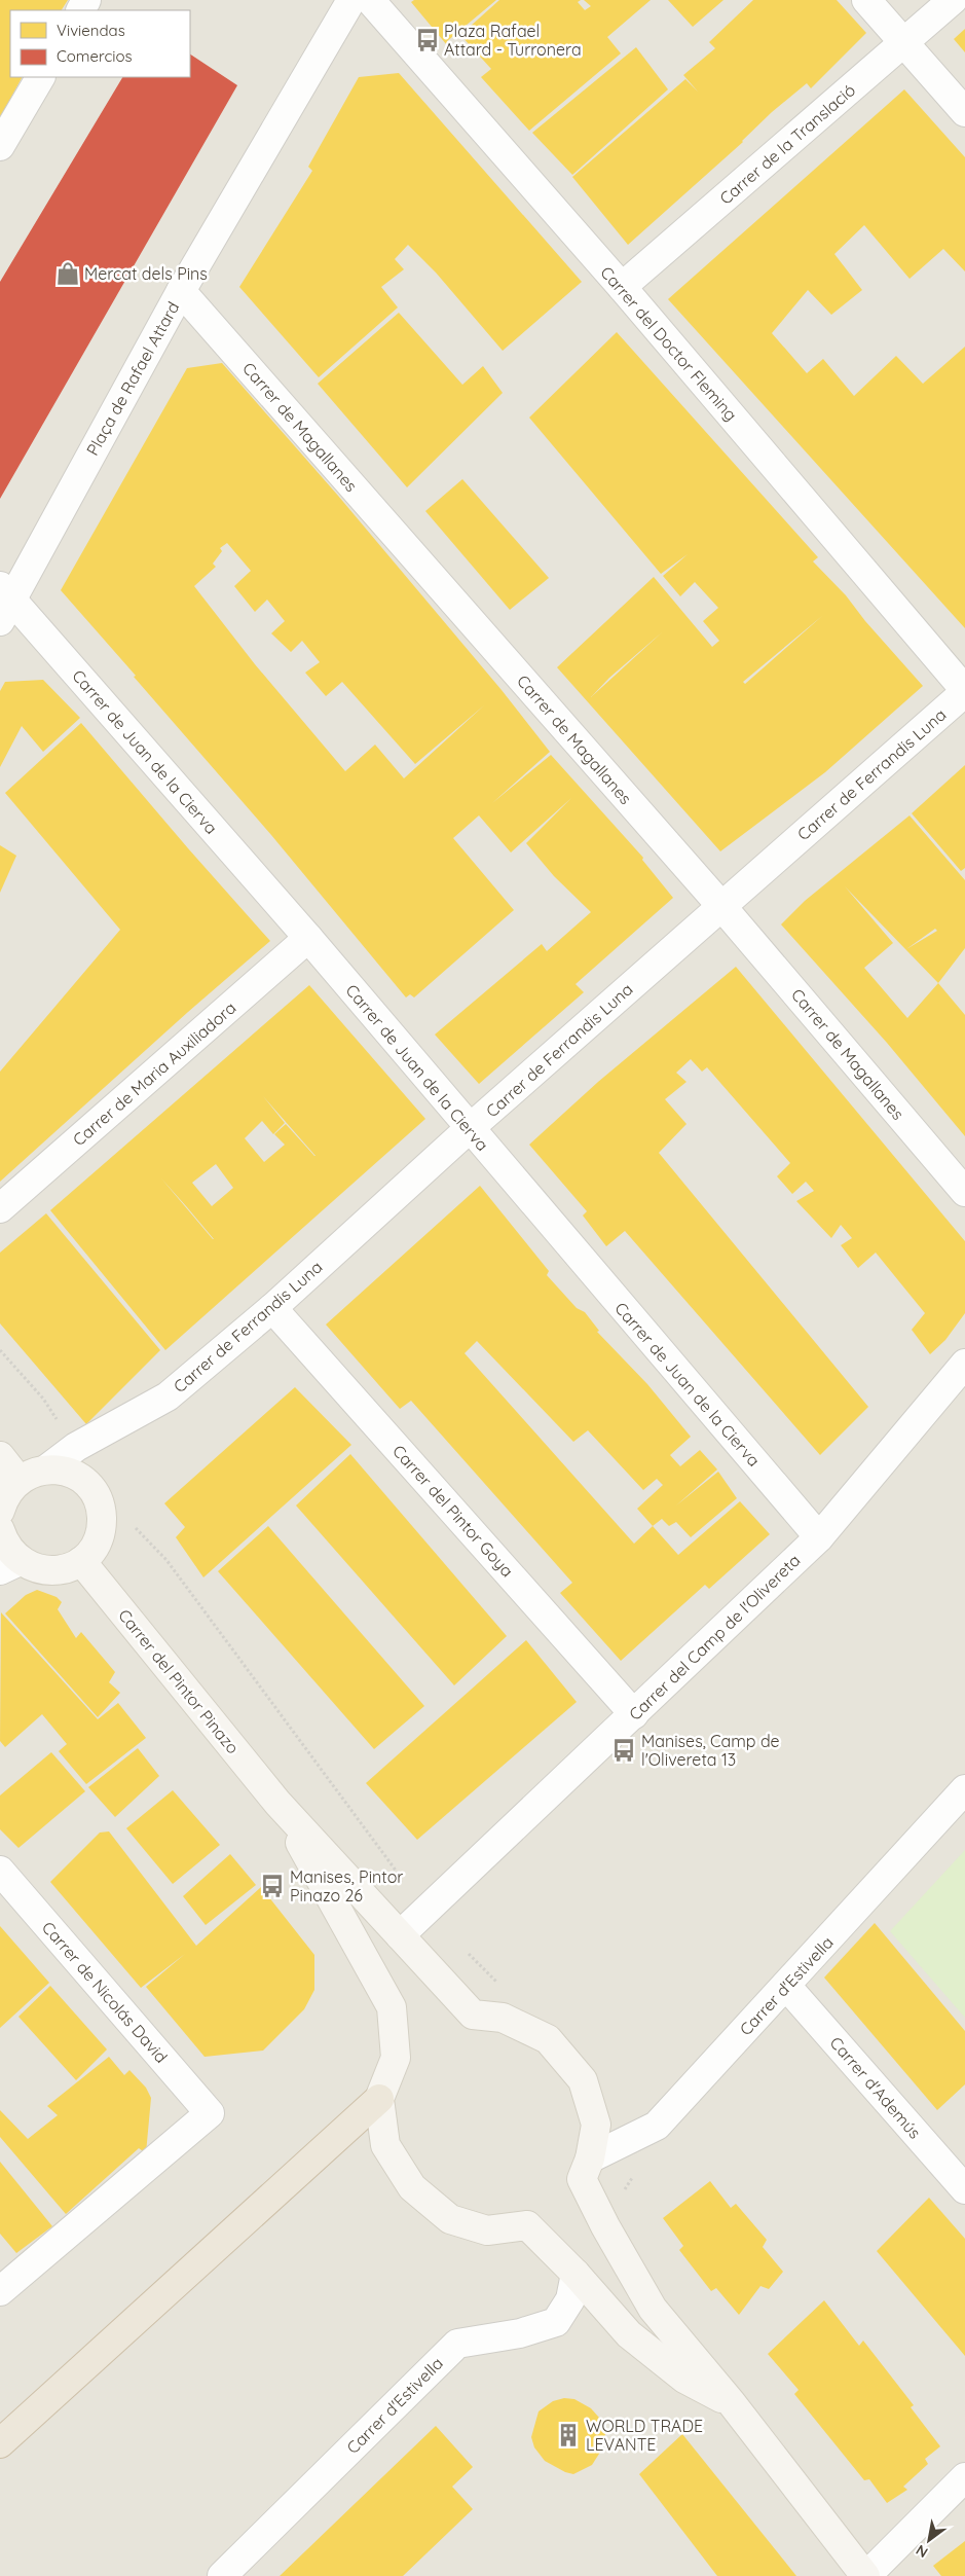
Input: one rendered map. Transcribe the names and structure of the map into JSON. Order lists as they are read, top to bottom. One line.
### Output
{"streets":{"street":["Carrer de la Translació","Carrer del Doctor Fleming","Plaça de Rafael Attard","Carrer de Magallanes","Carrer de Juan de la Cierva","Carrer de Ferrandis Luna","Carrer de Maria Auxiliadora","Carrer del Pintor Goya","Carrer del Camp de l'Olivereta","Carrer del Pintor Pinazo","Carrer d'Estivella","Carrer de Nicolás David","Carrer d'Ademús"]},"crossings":[["Carrer de la Translació","Carrer del Doctor Fleming"],["Carrer del Doctor Fleming","Carrer de Ferrandis Luna"],["Plaça de Rafael Attard","Carrer de Magallanes"],["Plaça de Rafael Attard","Carrer de Juan de la Cierva"],["Carrer de Magallanes","Carrer de Ferrandis Luna"],["Carrer de Juan de la Cierva","Carrer de Ferrandis Luna"],["Carrer de Juan de la Cierva","Carrer de Maria Auxiliadora"],["Carrer de Juan de la Cierva","Carrer del Camp de l'Olivereta"],["Carrer de Ferrandis Luna","Carrer del Pintor Goya"],["Carrer del Pintor Goya","Carrer del Camp de l'Olivereta"],["Carrer del Camp de l'Olivereta","Carrer del Pintor Pinazo"],["Carrer del Pintor Pinazo","Carrer d'Estivella"],["Carrer d'Estivella","Carrer d'Ademús"]],"places":{"bus stop":["Plaza Rafael Attard - Turronera","Manises, Camp de l'Olivereta 13","Manises, Pintor Pinazo 26"],"shop":["Mercat dels Pins"],"building":["WORLD TRADE LEVANTE"]},"legend":["Viviendas","Comercios"],"north":"bottom left"}
